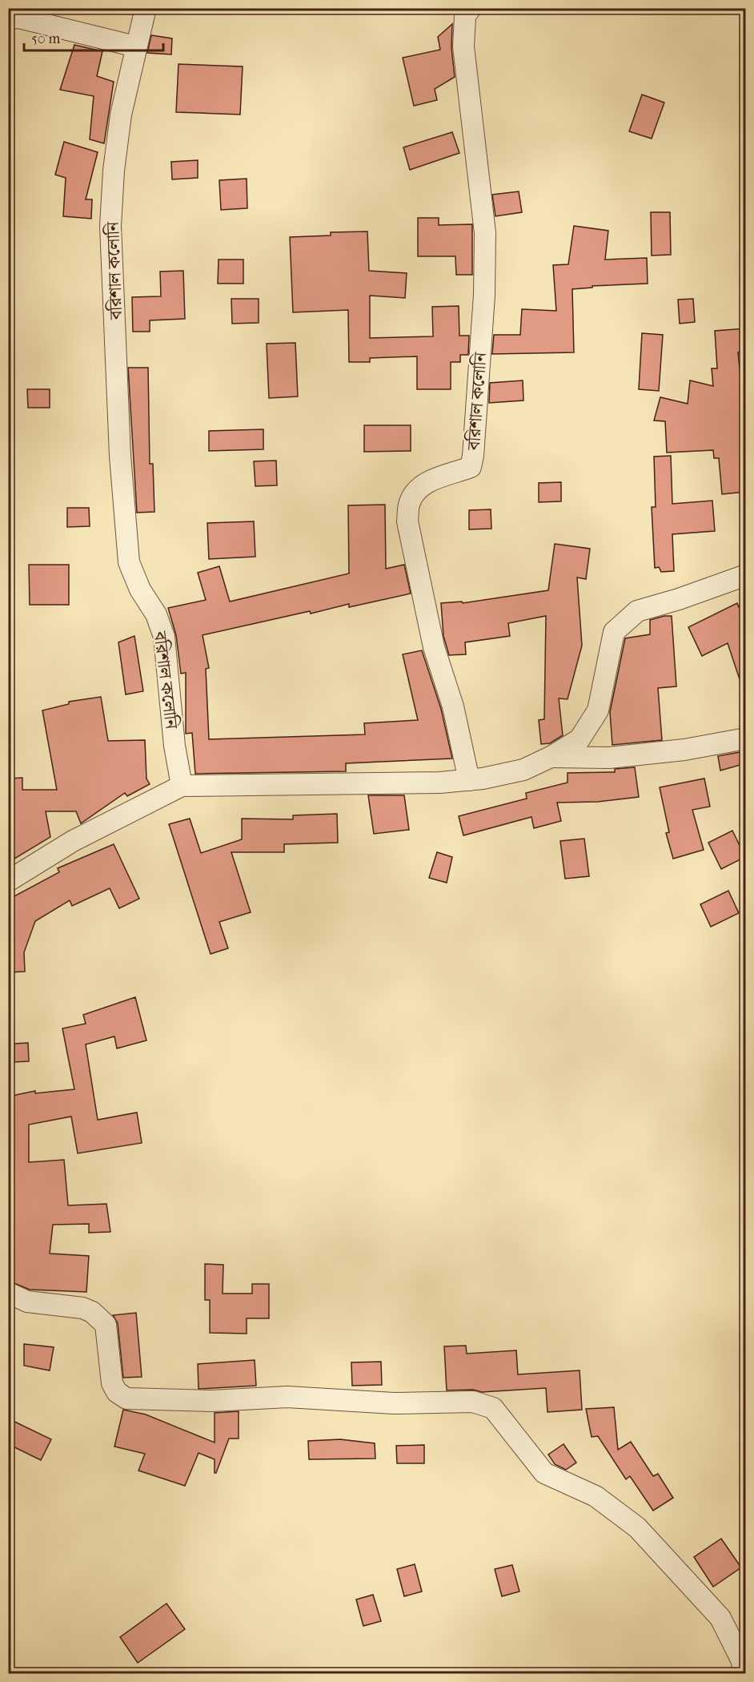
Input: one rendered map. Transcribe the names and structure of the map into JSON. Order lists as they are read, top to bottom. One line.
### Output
{"streets":{"street":["বরিশাল কলোনি"]},"scale_bar":"50 m"}
